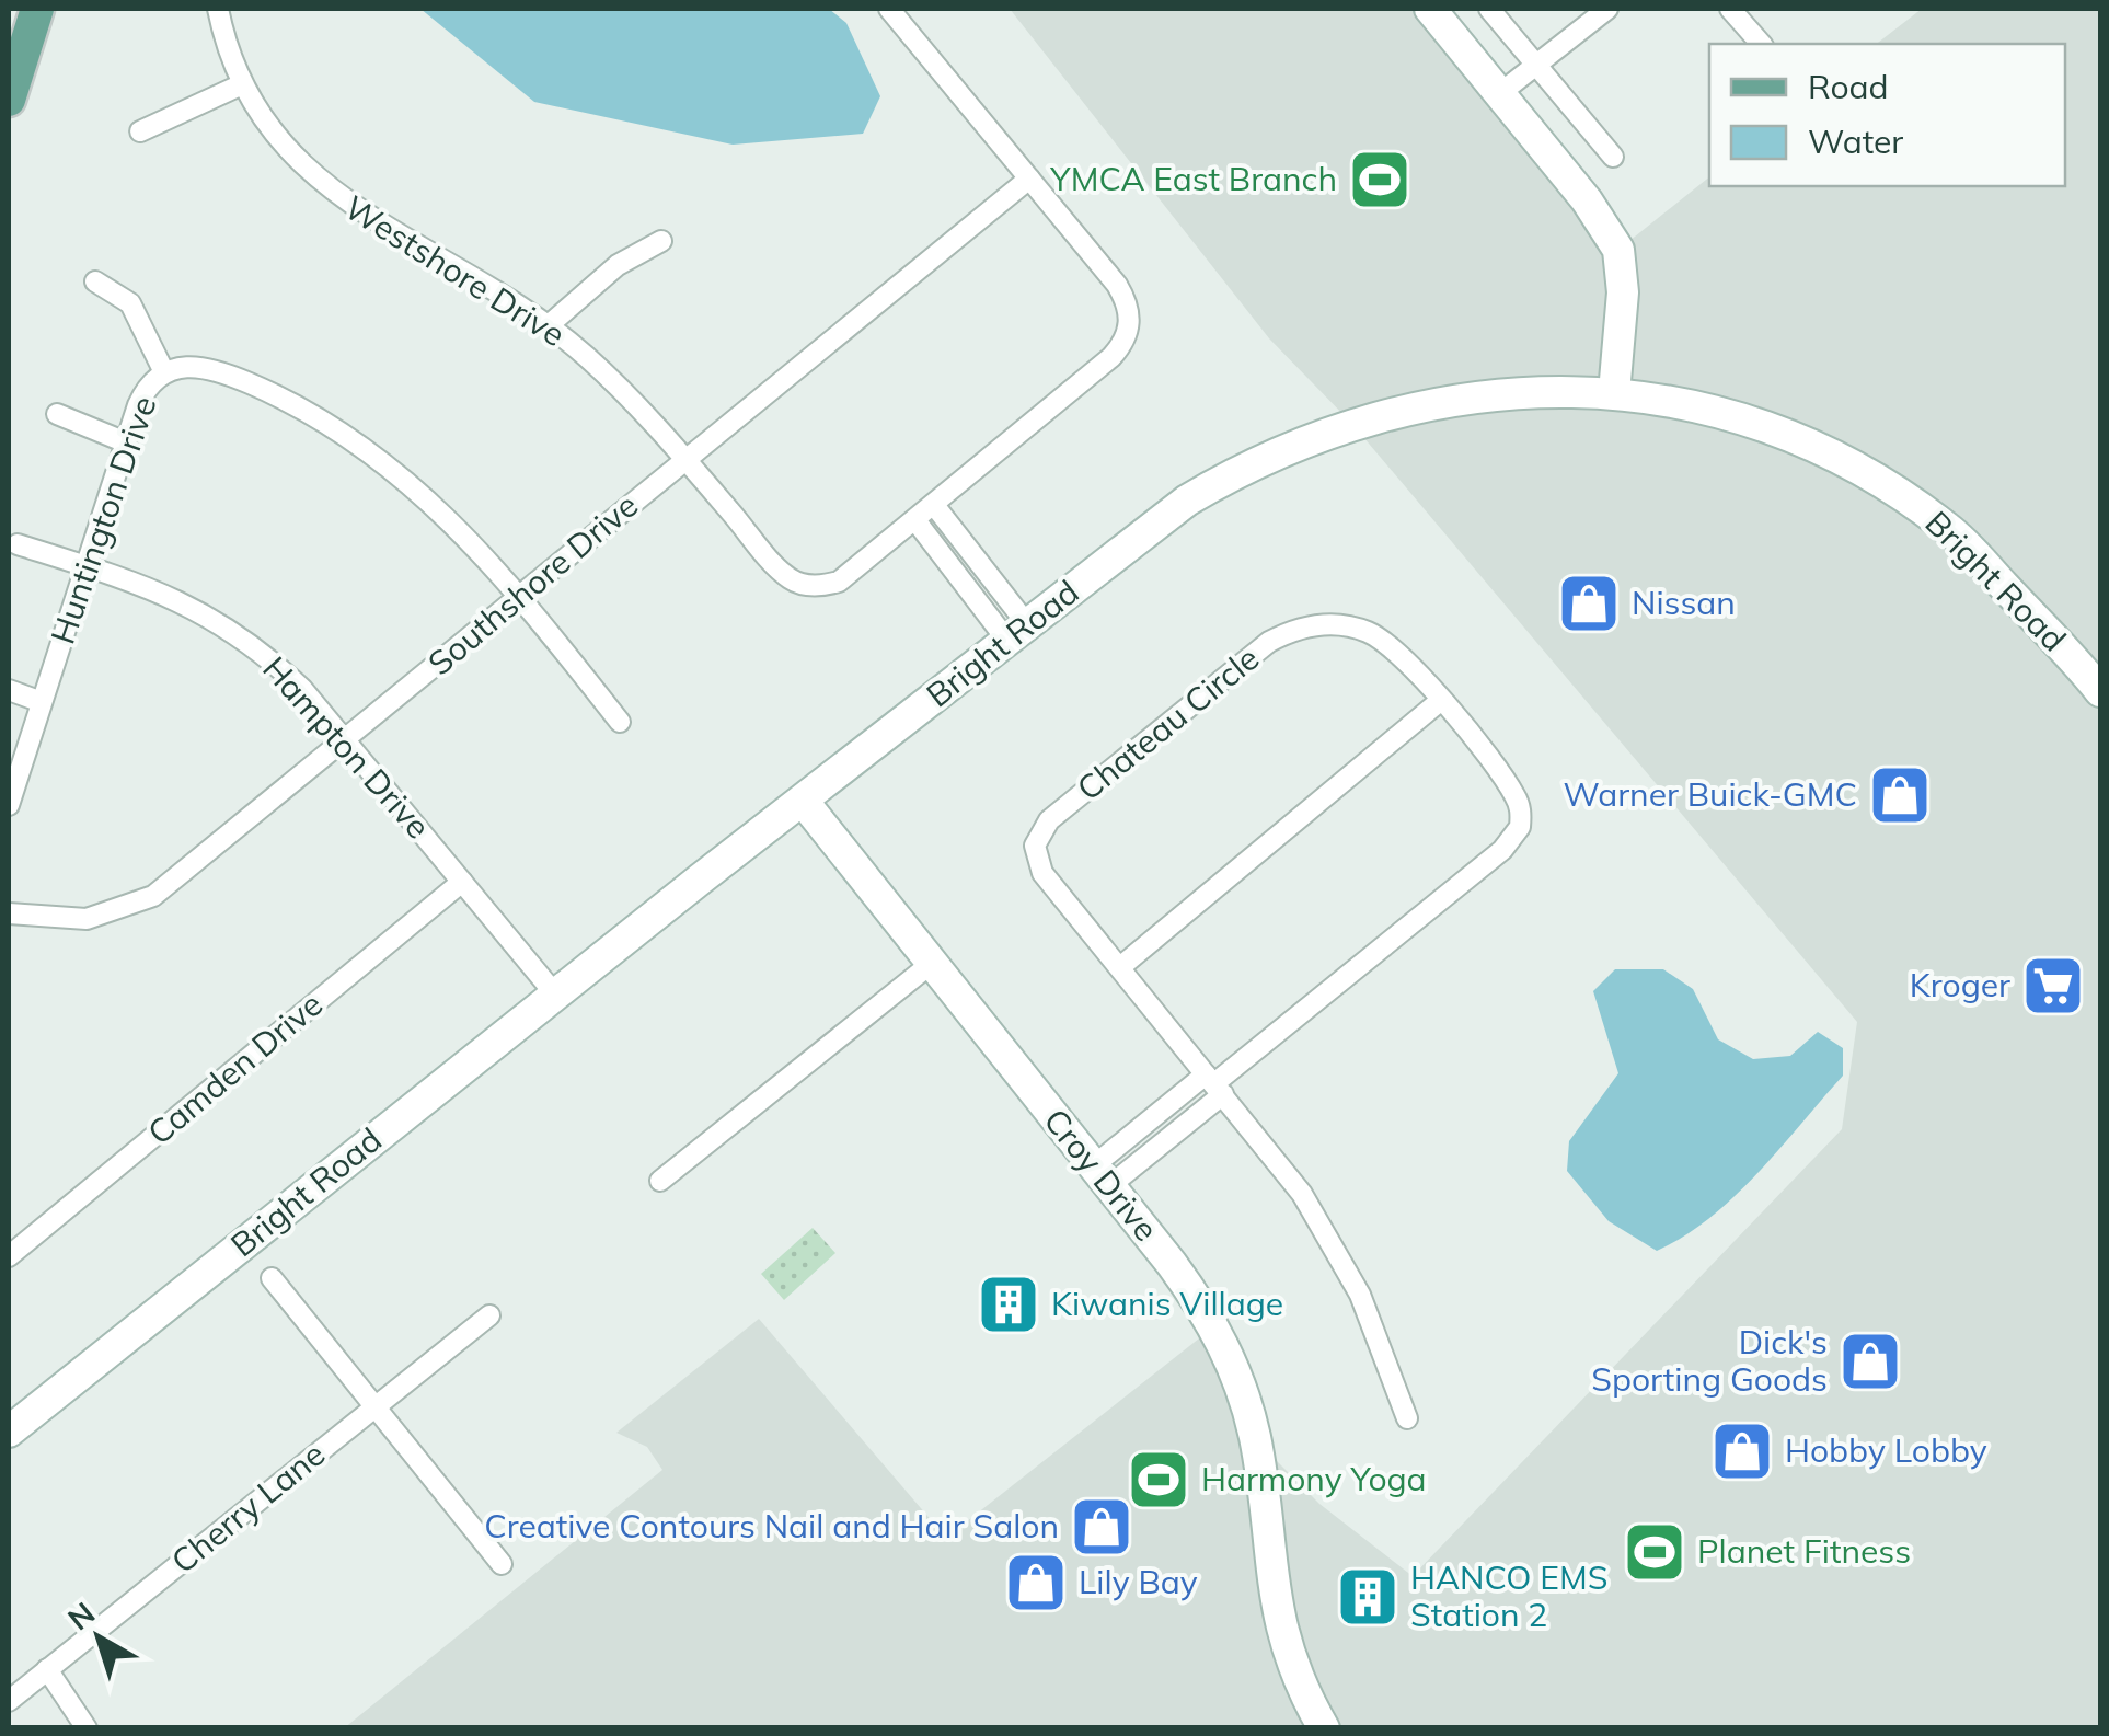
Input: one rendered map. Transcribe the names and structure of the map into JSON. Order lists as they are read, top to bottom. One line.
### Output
{"streets":{"main road":["Bright Road","Croy Drive"],"street":["Westshore Drive","Huntington Drive","Southshore Drive","Chateau Circle","Hampton Drive","Camden Drive","Cherry Lane"]},"crossings":[["Westshore Drive","Southshore Drive"],["Huntington Drive","Southshore Drive"],["Huntington Drive","Hampton Drive"],["Bright Road","Hampton Drive"],["Bright Road","Croy Drive"],["Southshore Drive","Hampton Drive"],["Hampton Drive","Camden Drive"]],"places":{"sports":["YMCA East Branch","Harmony Yoga","Planet Fitness"],"shop":["Nissan","Warner Buick-GMC","Dick's Sporting Goods","Hobby Lobby","Creative Contours Nail and Hair Salon","Lily Bay"],"supermarket":["Kroger"],"building":["Kiwanis Village","HANCO EMS Station 2"]},"legend":["Road","Water"],"north":"top left"}
